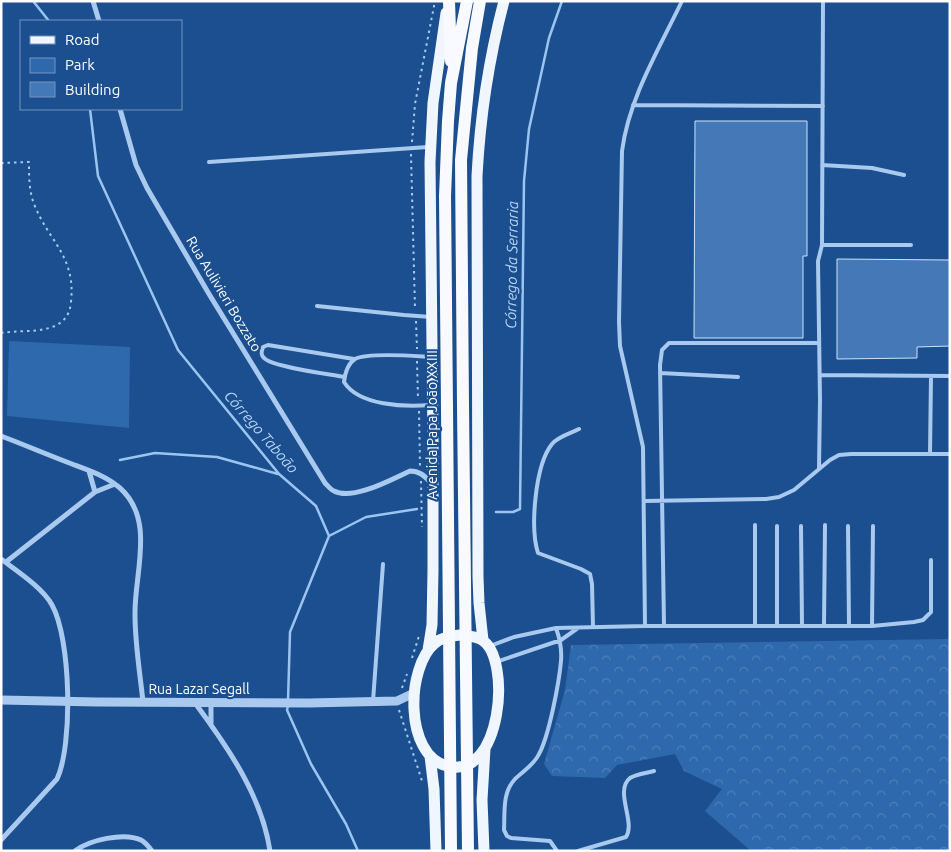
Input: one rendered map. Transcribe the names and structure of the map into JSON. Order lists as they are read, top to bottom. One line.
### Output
{"streets":{"highway":["Avenida Papa João XXIII"],"street":["Rua Aulivieri Bozzato","Rua Lazar Segall"]},"crossings":[["Avenida Papa João XXIII","Rua Lazar Segall"]],"water":["Córrego da Serraria","Córrego Taboão"],"legend":["Road","Park","Building"]}
